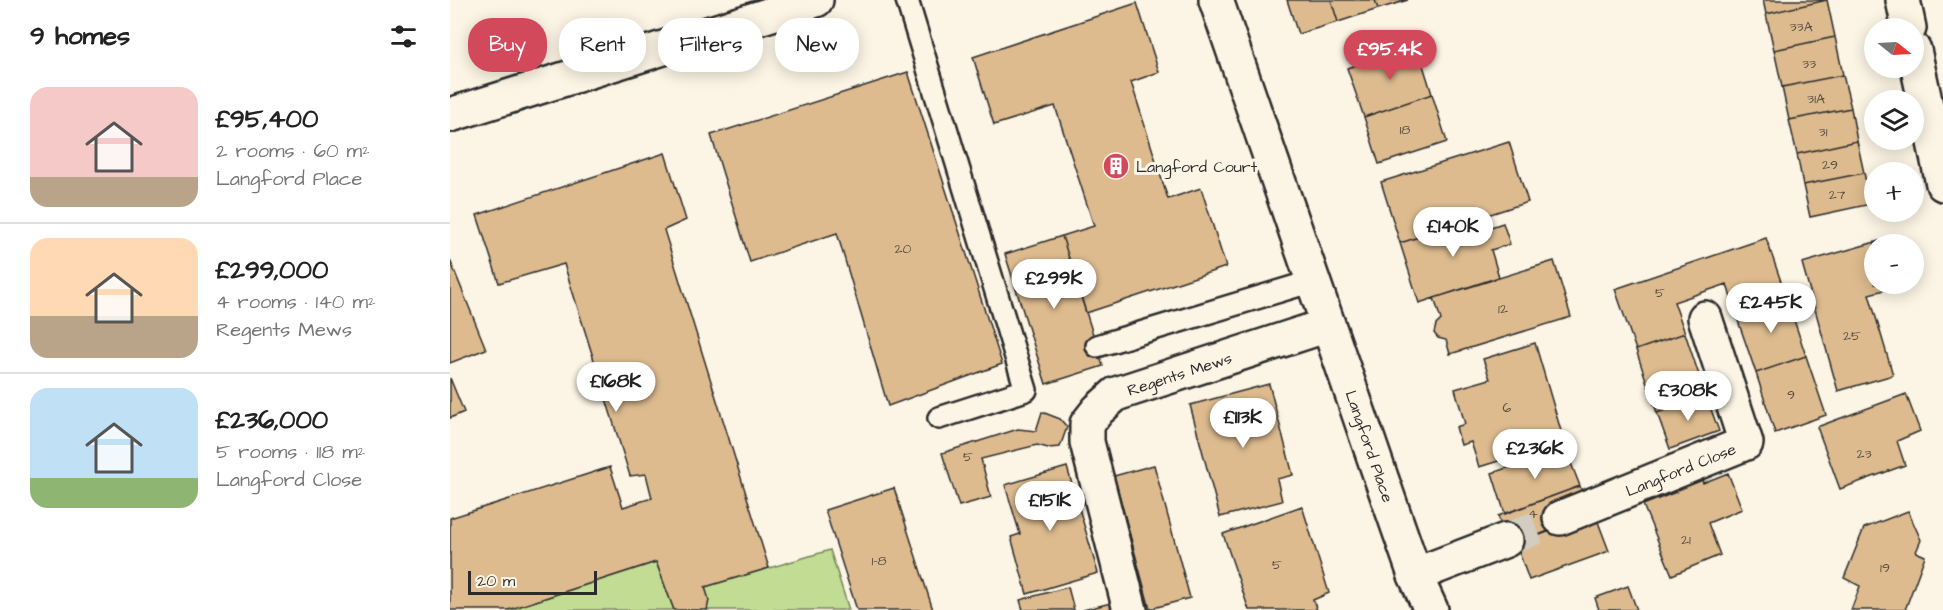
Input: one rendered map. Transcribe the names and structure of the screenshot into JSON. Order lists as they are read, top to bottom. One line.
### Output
{"streets":{"street":["Regents Mews","Langford Place","Langford Close"]},"crossings":[["Regents Mews","Langford Place"]],"places":{"building":["Langford Court"]},"house_numbers":["33A","33","31A","18","31","29","27","20","5","12","25","9","6","23","5","4","21","1-8","5","19"],"scale_bar":"20 m","north":"right","page":{"heading":"9 homes","map_buttons":["+","−"],"chip":["Buy","Rent","Filters","New"],"price":["£95.4K","£140K","£299K","£245K","£168K","£308K","£113K","£236K","£151K"],"list":[{"name":"£95,400","note":"2 rooms · 60 m² · Langford Place"},{"name":"£299,000","note":"4 rooms · 140 m² · Regents Mews"},{"name":"£236,000","note":"5 rooms · 118 m² · Langford Close"}],"scale":"20 m"}}
